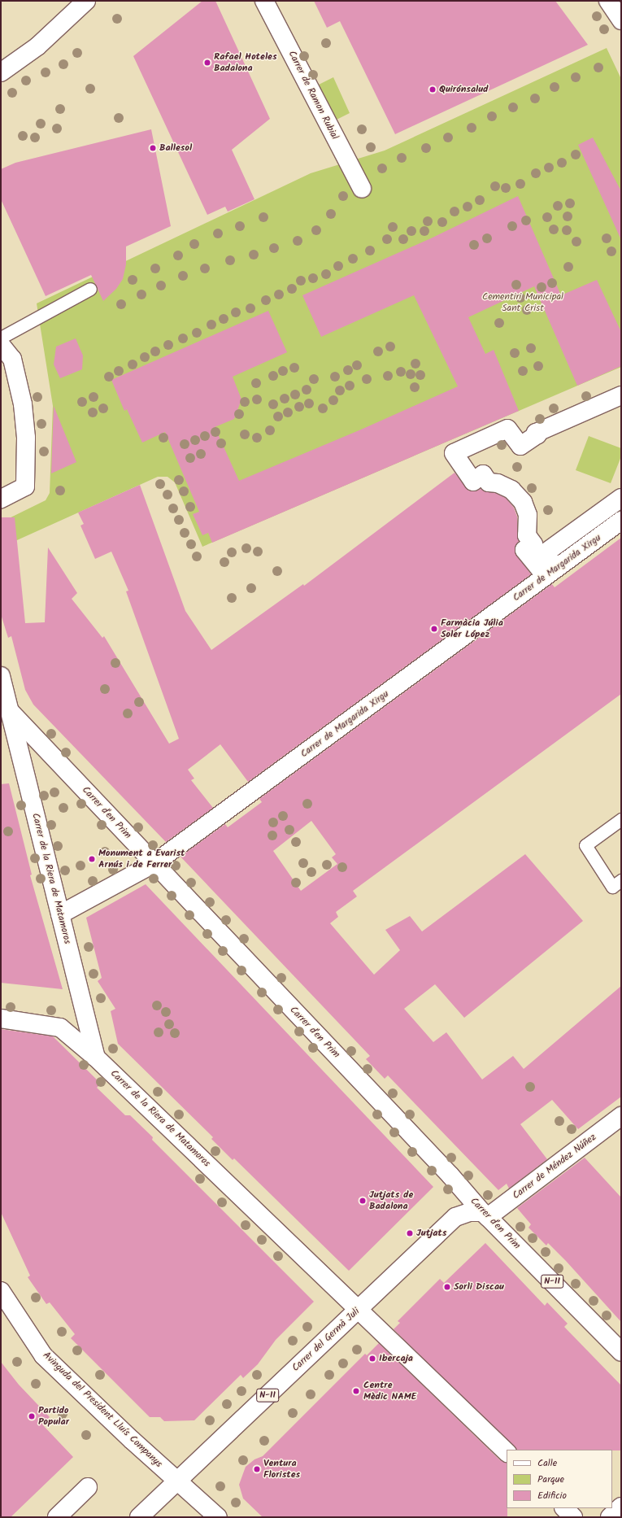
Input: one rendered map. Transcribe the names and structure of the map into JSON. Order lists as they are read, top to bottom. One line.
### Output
{"streets":{"street":["Carrer de Ramon Rubial","Carrer de Margarida Xirgu","Carrer d'en Prim","Carrer de la Riera de Matamoros","Carrer de Méndez Núñez","N-II","Carrer del Germà Juli","Avinguda del President Lluís Companys"]},"crossings":[["Carrer de Margarida Xirgu","Carrer d'en Prim"],["Carrer de Margarida Xirgu","Carrer de la Riera de Matamoros"],["Carrer d'en Prim","Carrer de la Riera de Matamoros"],["Carrer d'en Prim","Carrer de Méndez Núñez"],["Carrer d'en Prim","Carrer del Germà Juli"],["Carrer de la Riera de Matamoros","Carrer del Germà Juli"],["Carrer de Méndez Núñez","Carrer del Germà Juli"],["N-II","Carrer del Germà Juli"],["N-II","Avinguda del President Lluís Companys"],["Carrer del Germà Juli","Avinguda del President Lluís Companys"]],"parks":["Cementiri Municipal Sant Crist"],"places":["Rafael Hoteles Badalona","Quirónsalud","Ballesol","Farmàcia Júlia Soler López","Monument a Evarist Arnús i de Ferrer","Jutjats de Badalona","Jutjats","Sorli Discau","Ibercaja","Centre Mèdic NAME","Partido Popular","Ventura Floristes"],"legend":["Calle","Parque","Edificio"]}
